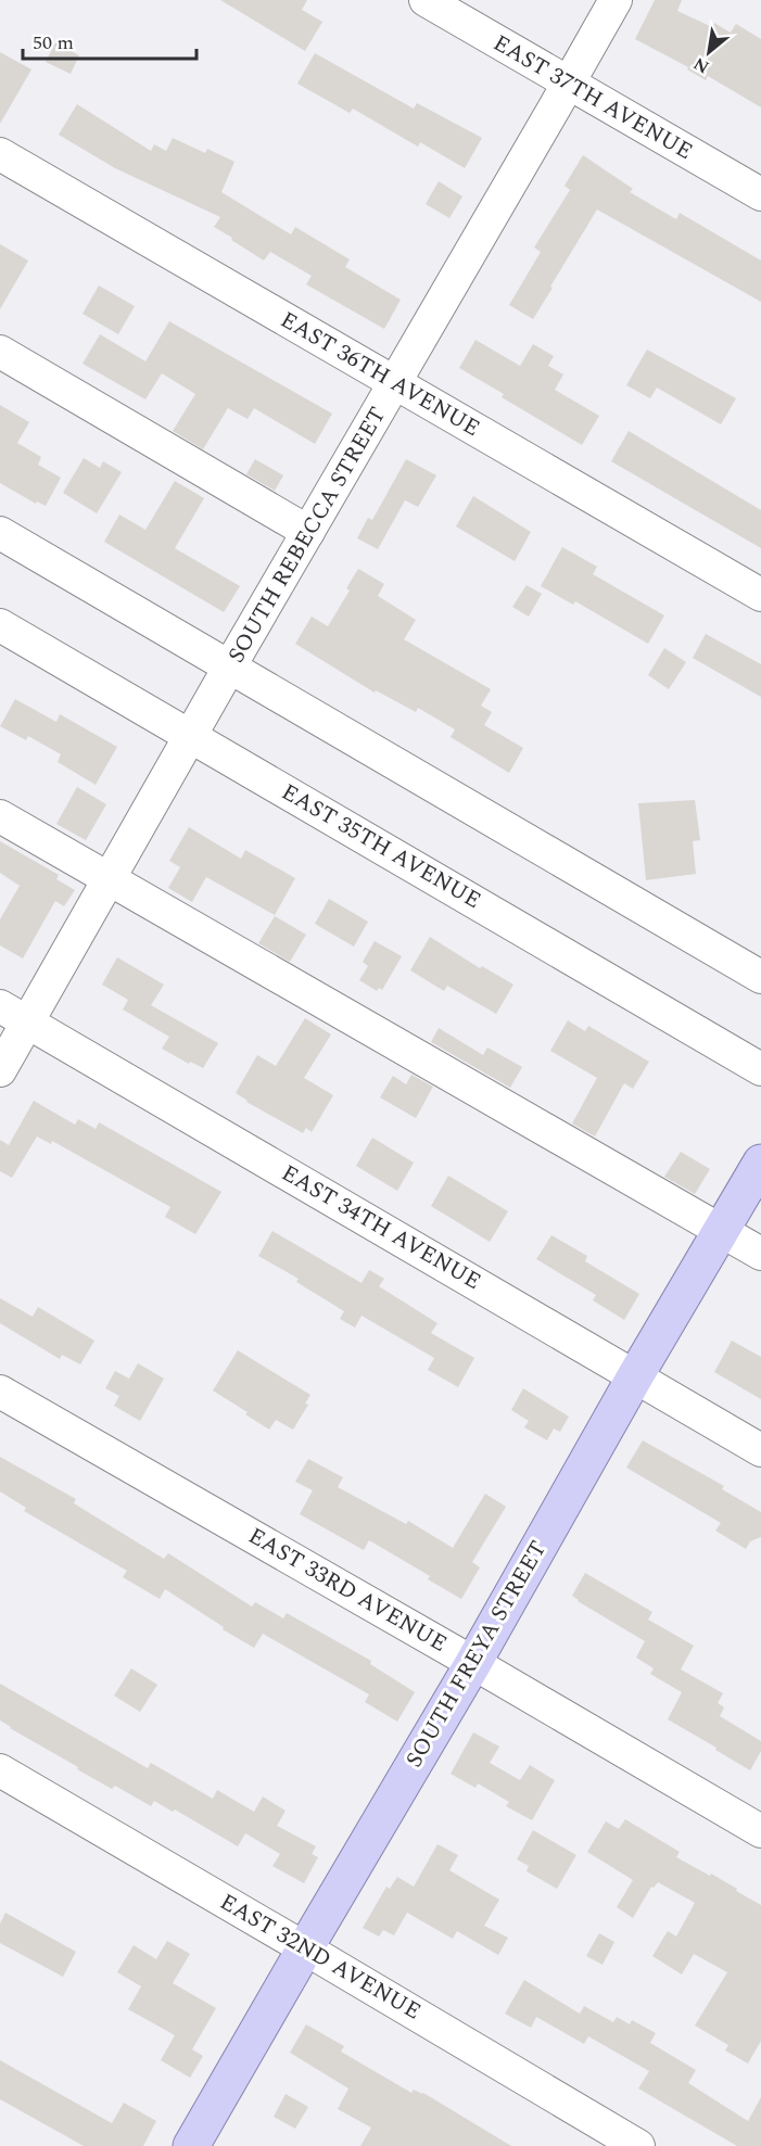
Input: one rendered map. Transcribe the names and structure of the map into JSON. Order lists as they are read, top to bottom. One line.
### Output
{"streets":{"main road":["SOUTH FREYA STREET"],"street":["EAST 37TH AVENUE","EAST 36TH AVENUE","SOUTH REBECCA STREET","EAST 35TH AVENUE","EAST 34TH AVENUE","EAST 33RD AVENUE","EAST 32ND AVENUE"]},"crossings":[["EAST 37TH AVENUE","SOUTH REBECCA STREET"],["EAST 36TH AVENUE","SOUTH REBECCA STREET"],["SOUTH REBECCA STREET","EAST 35TH AVENUE"],["SOUTH REBECCA STREET","EAST 34TH AVENUE"],["EAST 34TH AVENUE","SOUTH FREYA STREET"],["EAST 33RD AVENUE","SOUTH FREYA STREET"],["SOUTH FREYA STREET","EAST 32ND AVENUE"]],"scale_bar":"50 m","north":"bottom left"}
